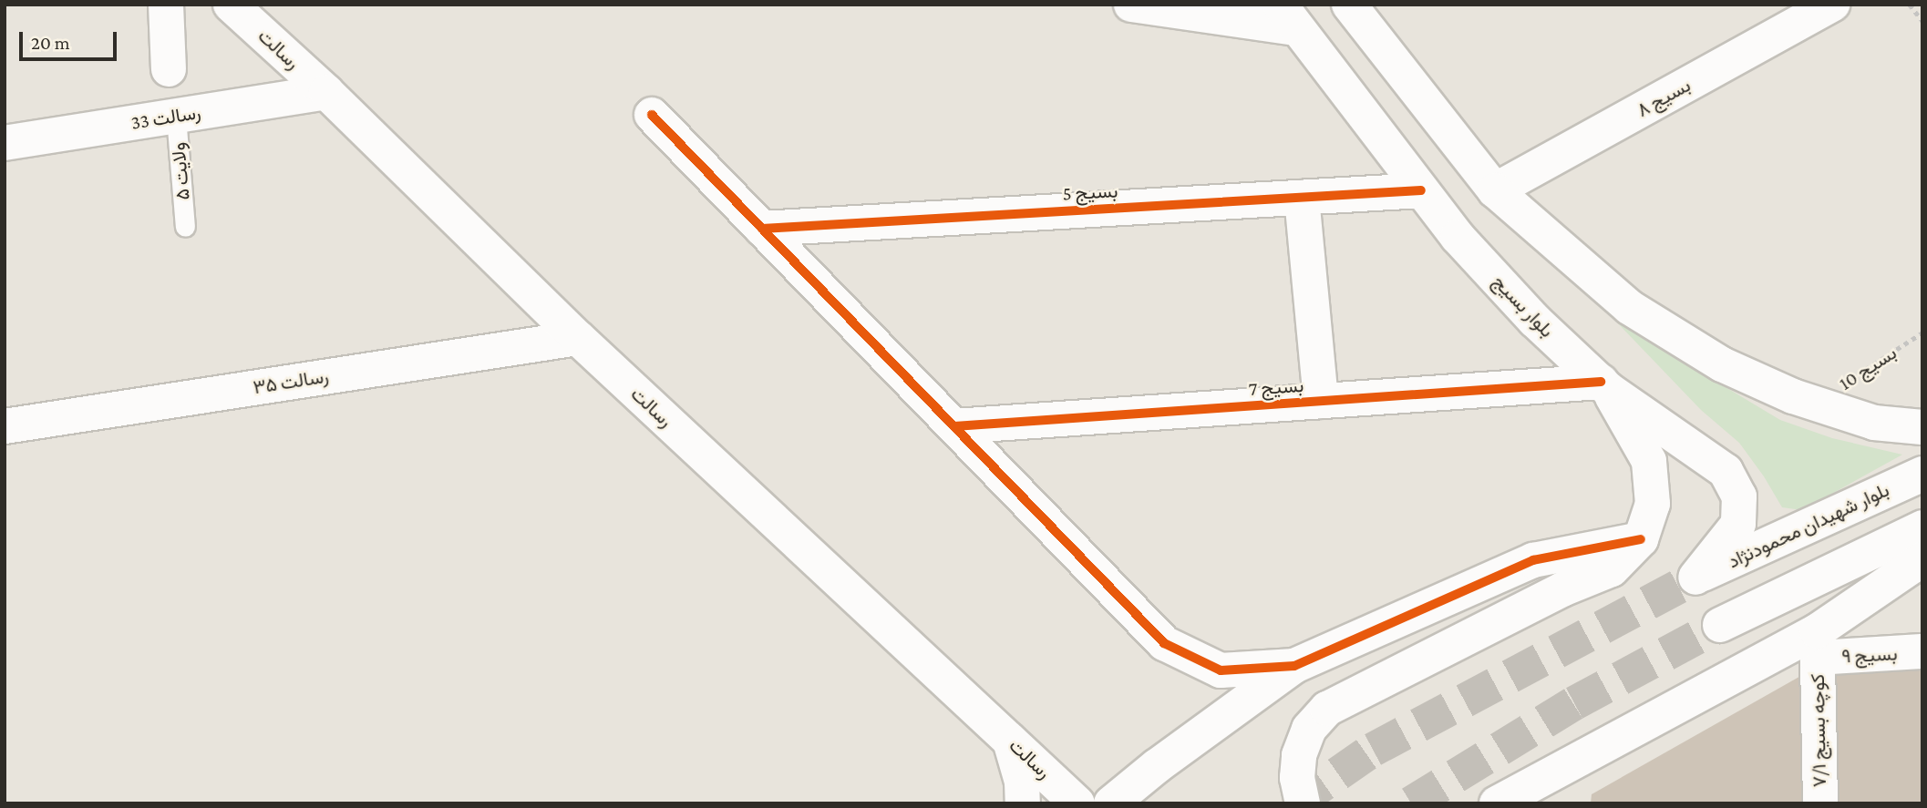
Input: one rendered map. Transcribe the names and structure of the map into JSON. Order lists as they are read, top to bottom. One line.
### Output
{"streets":{"street":["رسالت","بسیج ۸","رسالت 33","بسیج 5","بلوار بسیج","رسالت ۳۵","بسیج 7","بلوار شهیدان محمودنژاد","بسیج ۹","کوچه بسیج ۷/۱"],"lane":["ولایت ۵"],"path":["بسیج 10"]},"crossings":[["رسالت","رسالت 33"],["رسالت","رسالت ۳۵"],["رسالت 33","ولایت ۵"],["بسیج 5","بلوار بسیج"],["بلوار بسیج","بسیج 7"],["بلوار بسیج","بلوار شهیدان محمودنژاد"],["بسیج ۹","کوچه بسیج ۷/۱"]],"scale_bar":"20 m"}
